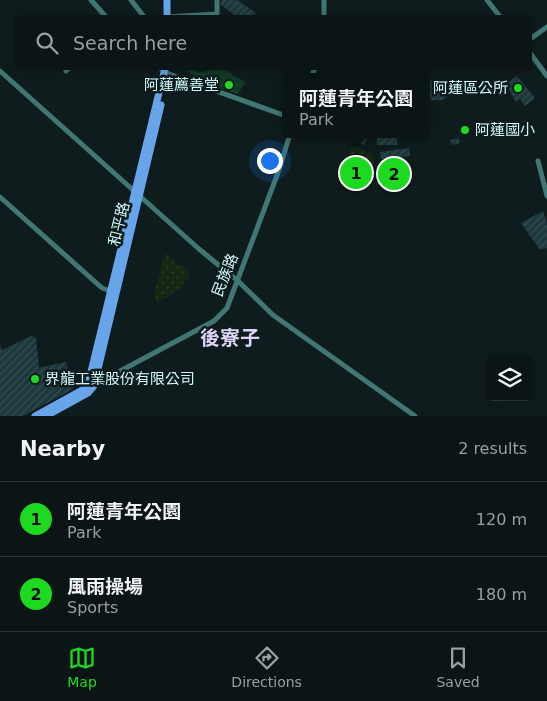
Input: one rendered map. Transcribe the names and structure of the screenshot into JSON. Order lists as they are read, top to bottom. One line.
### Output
{"streets":{"main road":["和平路","民族路"]},"crossings":[["和平路","民族路"]],"districts":["後寮子"],"places":["阿蓮薦善堂","阿蓮區公所","阿蓮國小","界龍工業股份有限公司"],"page":{"search":"Search here","popup":["阿蓮青年公園","Park"],"pins":["1","2"],"heading":["Nearby","2 results"],"list":[{"mark":"1","name":"阿蓮青年公園","note":"Park","value":"120 m"},{"mark":"2","name":"風雨操場","note":"Sports","value":"180 m"}],"nav":["Map","Directions","Saved"]}}
